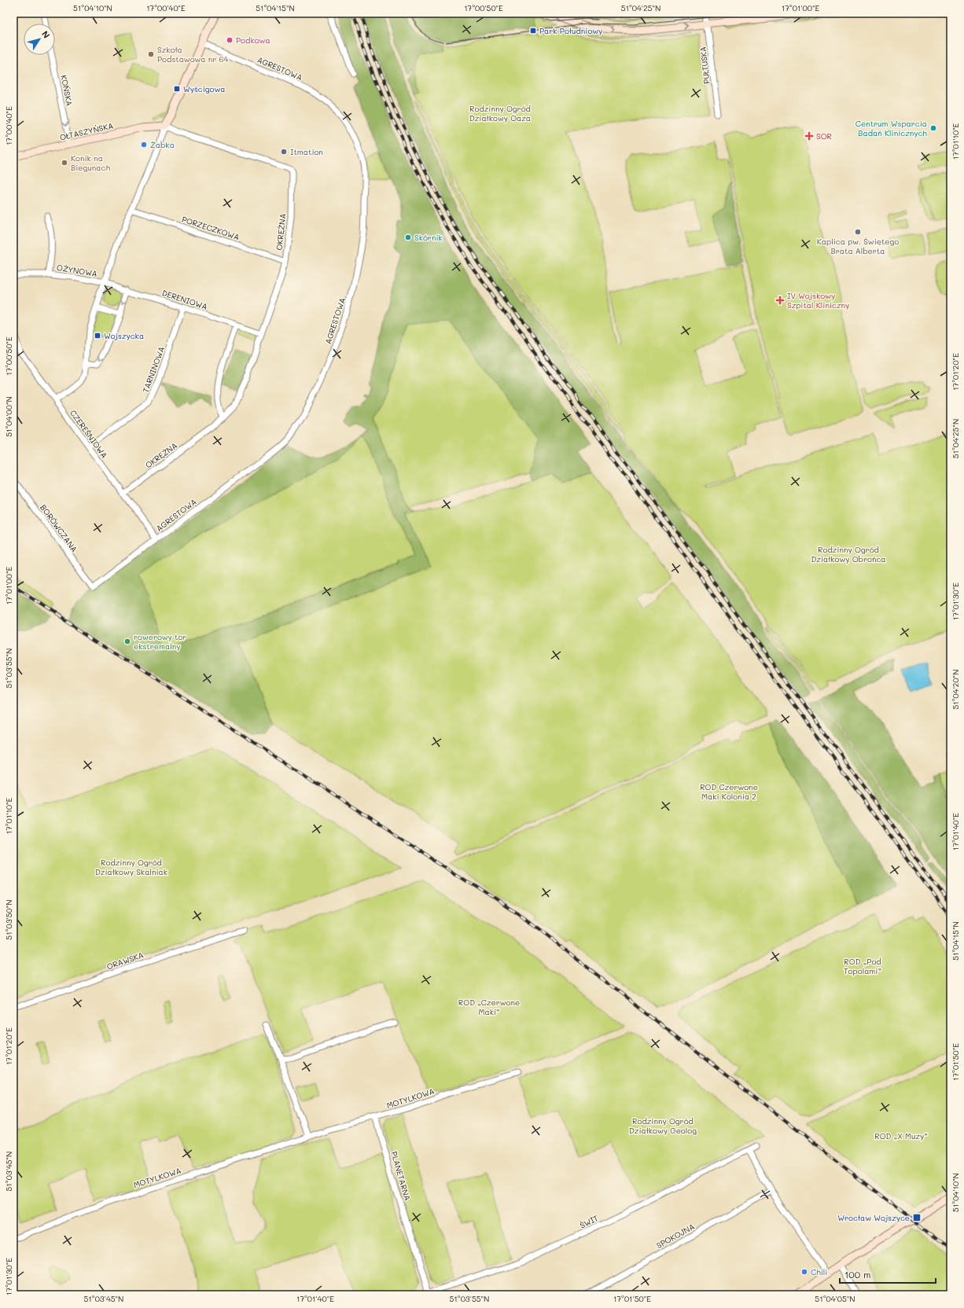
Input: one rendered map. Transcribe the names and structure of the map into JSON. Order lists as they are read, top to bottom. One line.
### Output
{"streets":{"street":["PUŁTUSKA","AGRESTOWA","KOŃSKA","OŁTASZYŃSKA","PORZECZKOWA","OKRĘŻNA","OŻYNOWA","DERENIOWA","TARNINOWA","CZEREŚNIOWA","BORÓWCZANA","ORAWSKA","MOTYLKOWA","PLANETARNA","ŚWIT","SPOKOJNA"]},"crossings":[["AGRESTOWA","CZEREŚNIOWA"],["AGRESTOWA","BORÓWCZANA"],["KOŃSKA","OŁTASZYŃSKA"],["OŁTASZYŃSKA","OKRĘŻNA"],["PORZECZKOWA","OKRĘŻNA"],["OKRĘŻNA","DERENIOWA"],["OKRĘŻNA","CZEREŚNIOWA"],["OŻYNOWA","DERENIOWA"],["DERENIOWA","TARNINOWA"],["TARNINOWA","CZEREŚNIOWA"],["MOTYLKOWA","PLANETARNA"],["PLANETARNA","ŚWIT"]],"one_way":["KOŃSKA"],"parks":["Rodzinny Ogród Działkowy Oaza","Rodzinny Ogród Działkowy Obrońca","ROD Czerwone Maki Kolonia 2","Rodzinny Ogród Działkowy Skalniak","ROD „Pod Topolami”","ROD „Czerwone Maki”","Rodzinny Ogród Działkowy Geolog","ROD „X Muzy”"],"places":{"transit":["Park Południowy","Wyścigowa","Wojszycka","Wrocław Wojszyce"],"other":["Podkowa","Szkoła Podstawowa nr 64","Centrum Wsparcia Badań Klinicznych","Żabka","Itmation","Konik na Biegunach","Kaplica pw. Świętego Brata Alberta","Skórnik","rowerowy tor ekstremalny","Chili"],"health":["SOR","IV Wojskowy Szpital Kliniczny"]},"scale_bar":"100 m","north":"top right","coordinates":["51°04'10\"N","17°00'40\"E","51°04'15\"N","17°00'50\"E","51°04'25\"N","17°01'00\"E","17°01'10\"E","17°01'20\"E","51°04'00\"N","17°01'30\"E","51°03'55\"N","51°04'20\"N","17°01'40\"E","51°03'50\"N","17°01'50\"E","51°03'45\"N","51°04'05\"N"]}
